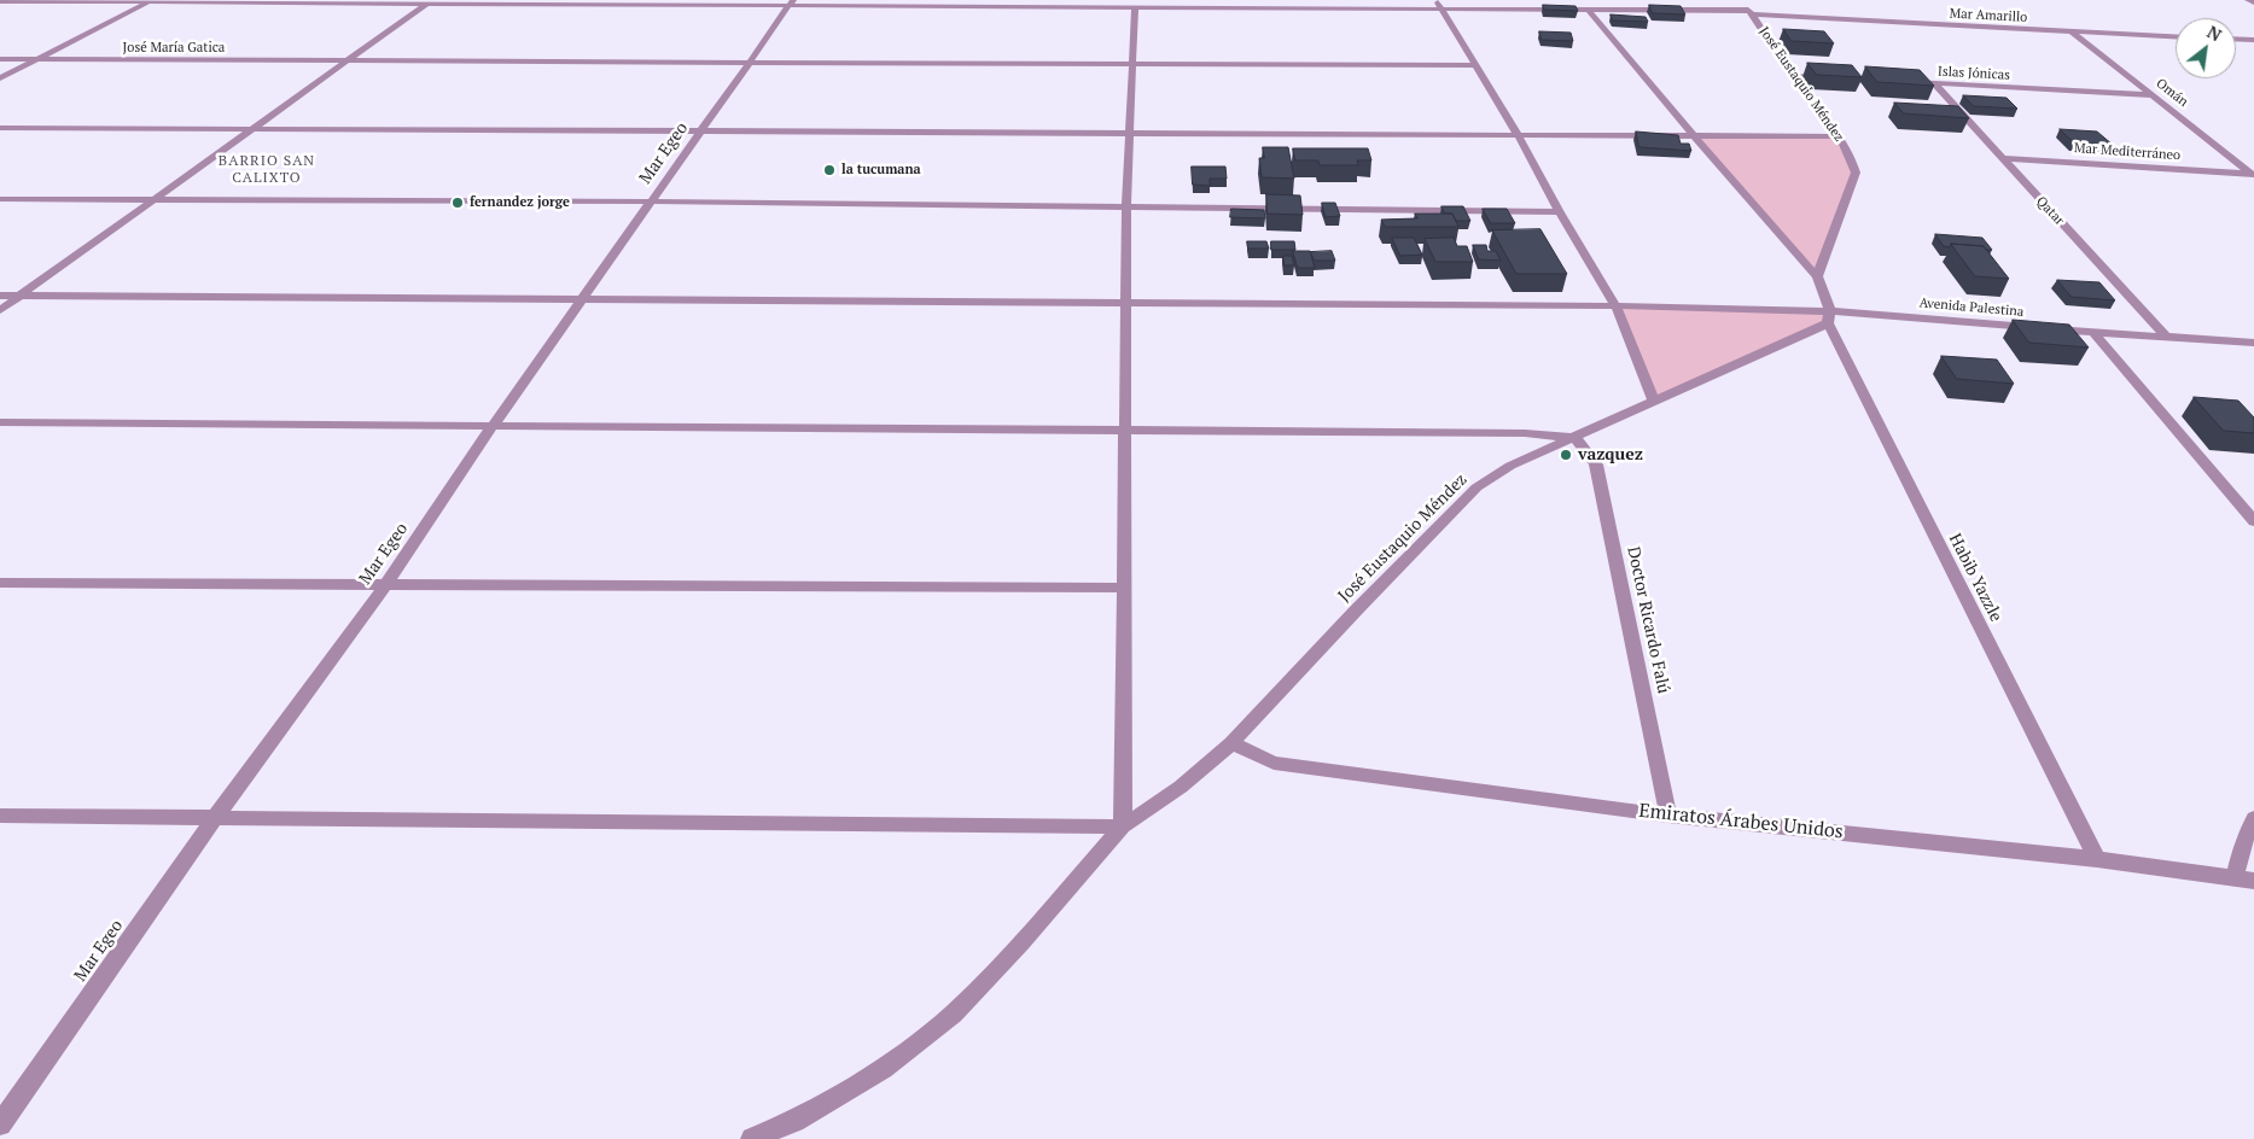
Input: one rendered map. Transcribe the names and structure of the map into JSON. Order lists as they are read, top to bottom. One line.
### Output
{"streets":{"street":["Mar Amarillo","José María Gatica","Islas Jónicas","José Eustaquio Méndez","Omán","Mar Mediterráneo","Mar Egeo","Qatar","Avenida Palestina","Habib Yazzle","Doctor Ricardo Falú","Emiratos Árabes Unidos"]},"crossings":[["Mar Amarillo","José Eustaquio Méndez"],["Mar Amarillo","Omán"],["Mar Amarillo","Mar Egeo"],["José María Gatica","Mar Egeo"],["Islas Jónicas","Omán"],["Islas Jónicas","Qatar"],["José Eustaquio Méndez","Avenida Palestina"],["José Eustaquio Méndez","Habib Yazzle"],["José Eustaquio Méndez","Doctor Ricardo Falú"],["José Eustaquio Méndez","Emiratos Árabes Unidos"],["Omán","Mar Mediterráneo"],["Mar Mediterráneo","Qatar"],["Mar Egeo","Avenida Palestina"],["Qatar","Avenida Palestina"],["Avenida Palestina","Habib Yazzle"],["Habib Yazzle","Emiratos Árabes Unidos"],["Doctor Ricardo Falú","Emiratos Árabes Unidos"]],"districts":["BARRIO SAN CALIXTO"],"places":["la tucumana","fernandez jorge","vazquez"],"north":"top right"}
